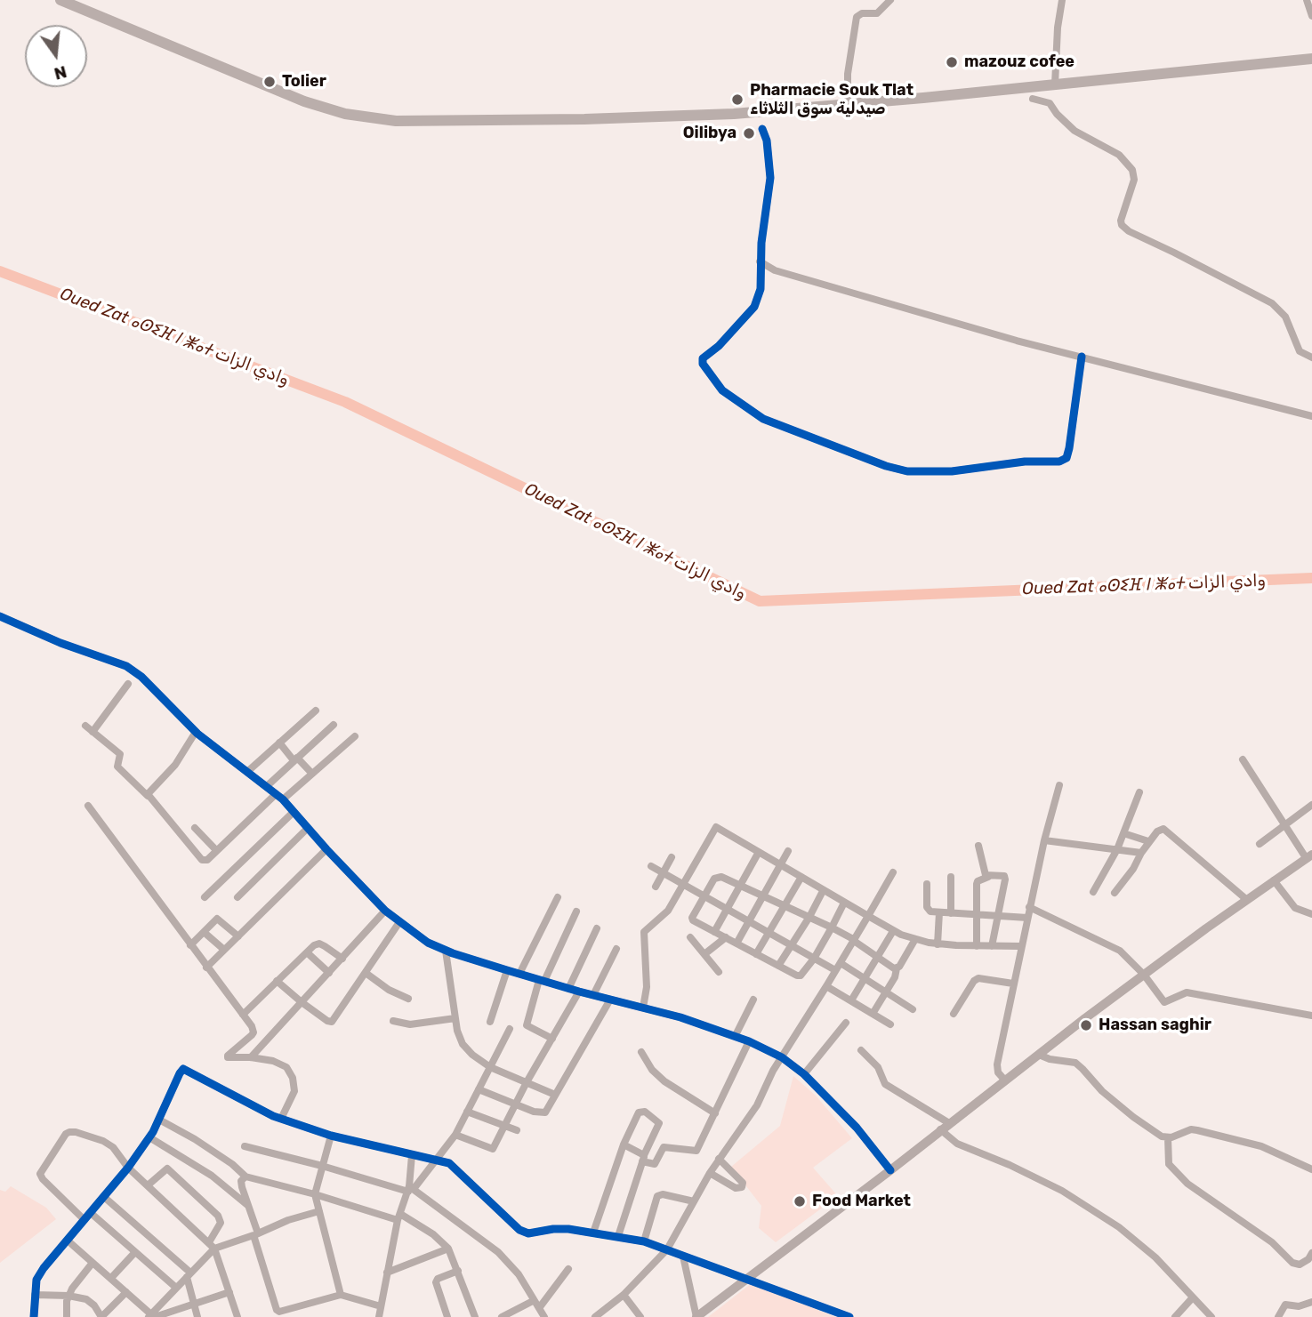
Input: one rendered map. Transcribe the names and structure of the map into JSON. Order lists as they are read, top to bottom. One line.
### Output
{"water":["Oued Zat ⴰⵙⵉⴼ ⵏ ⵥⴰⵜ وادي الزات"],"places":["mazouz cofee","Tolier","Pharmacie Souk Tlat صيدلية سوق الثلاثاء","Oilibya","Hassan saghir","Food Market"],"north":"bottom"}
